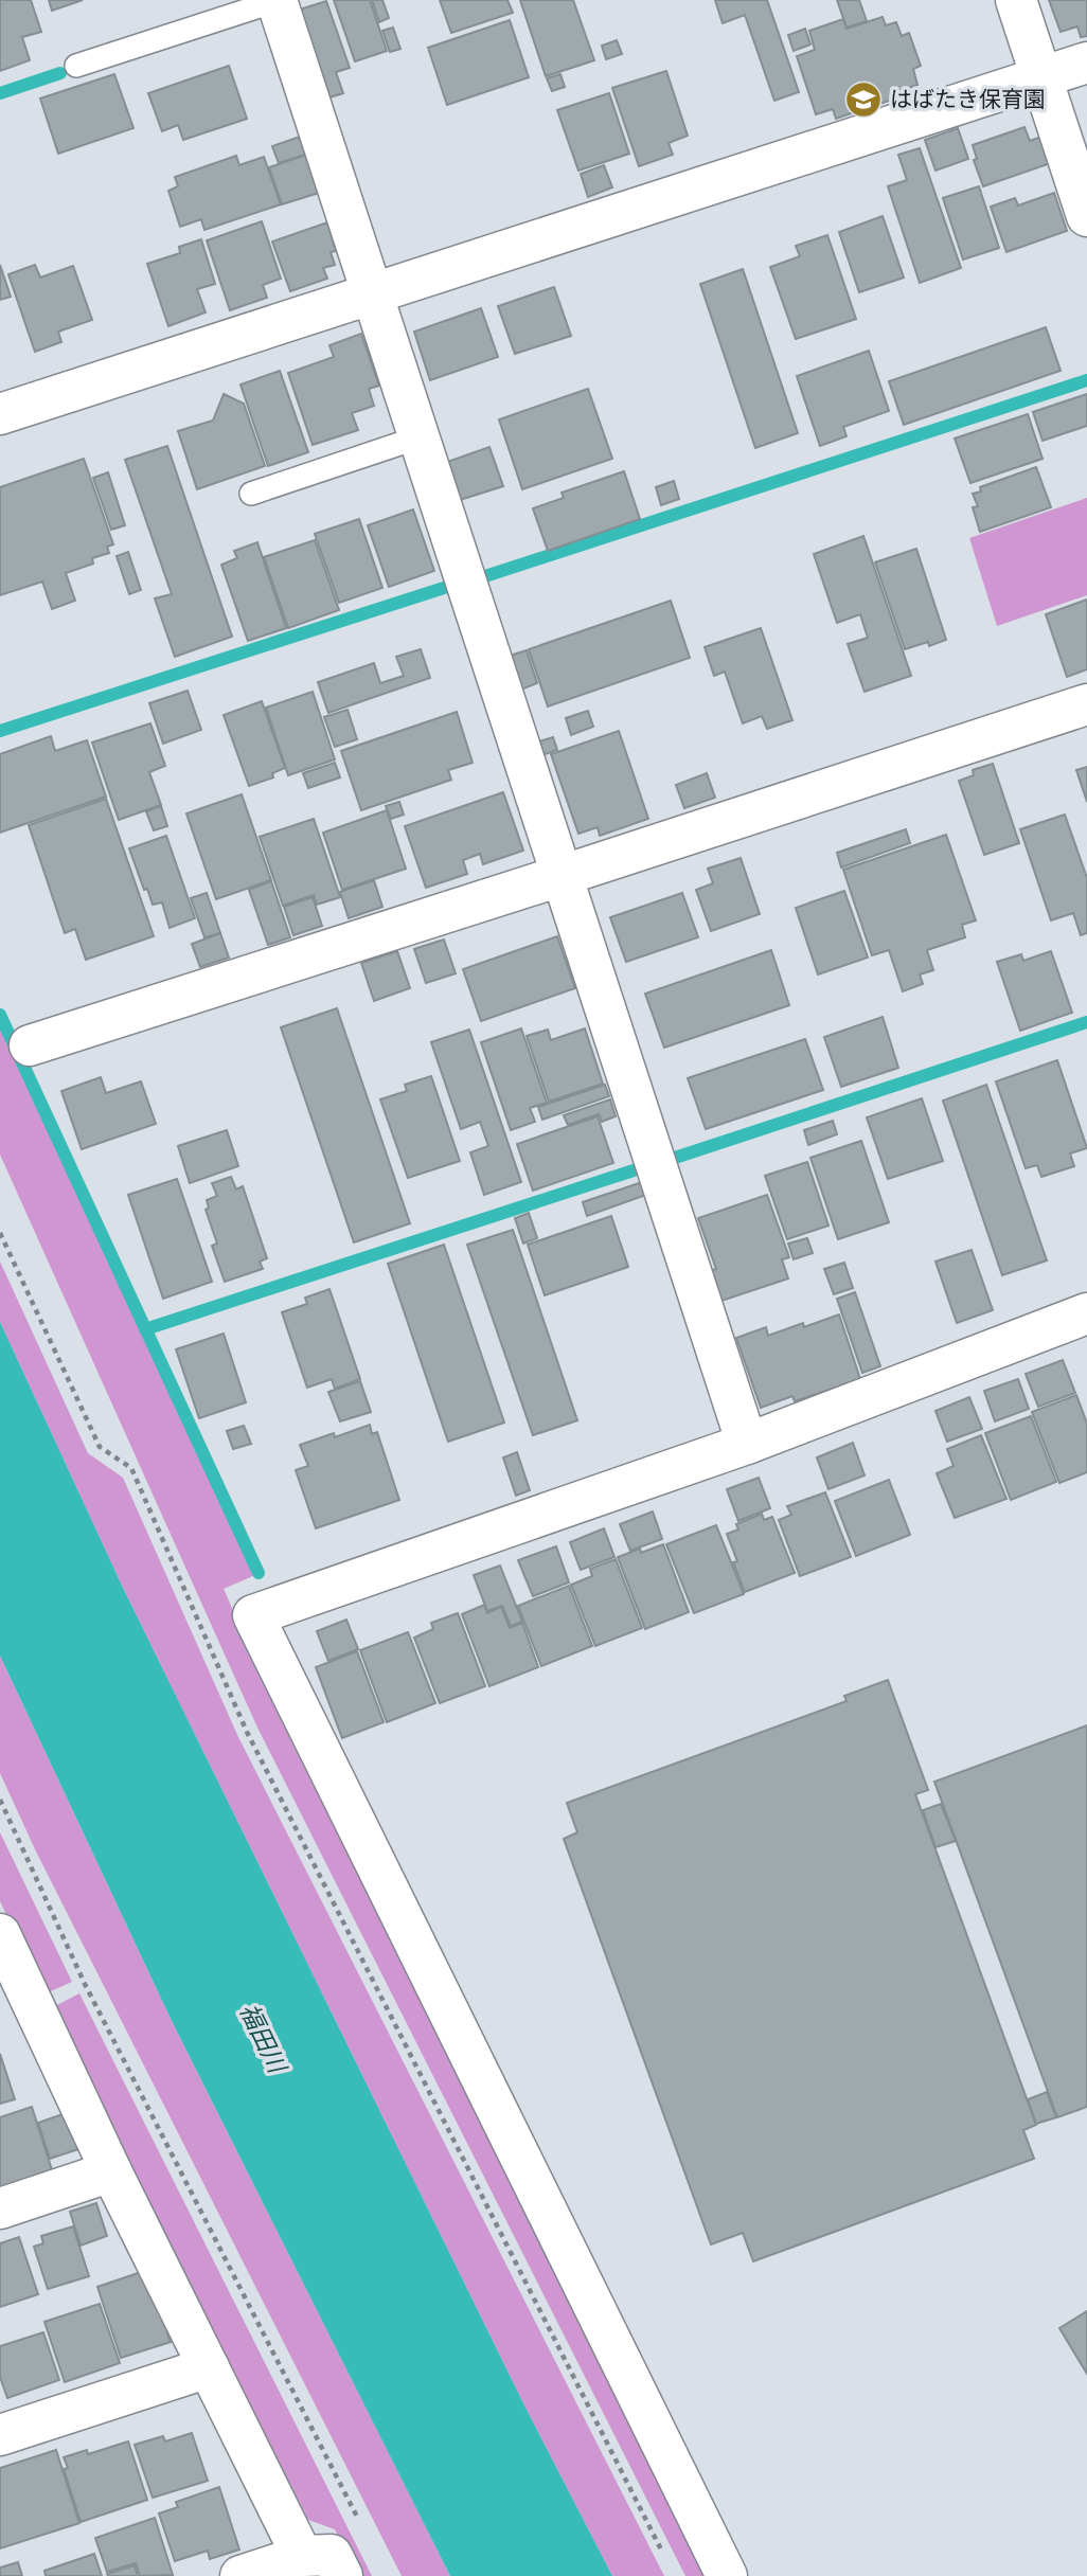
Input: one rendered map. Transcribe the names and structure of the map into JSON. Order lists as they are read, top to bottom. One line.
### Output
{"water":["福田川"],"places":{"school or university":["はばたき保育園"]}}
